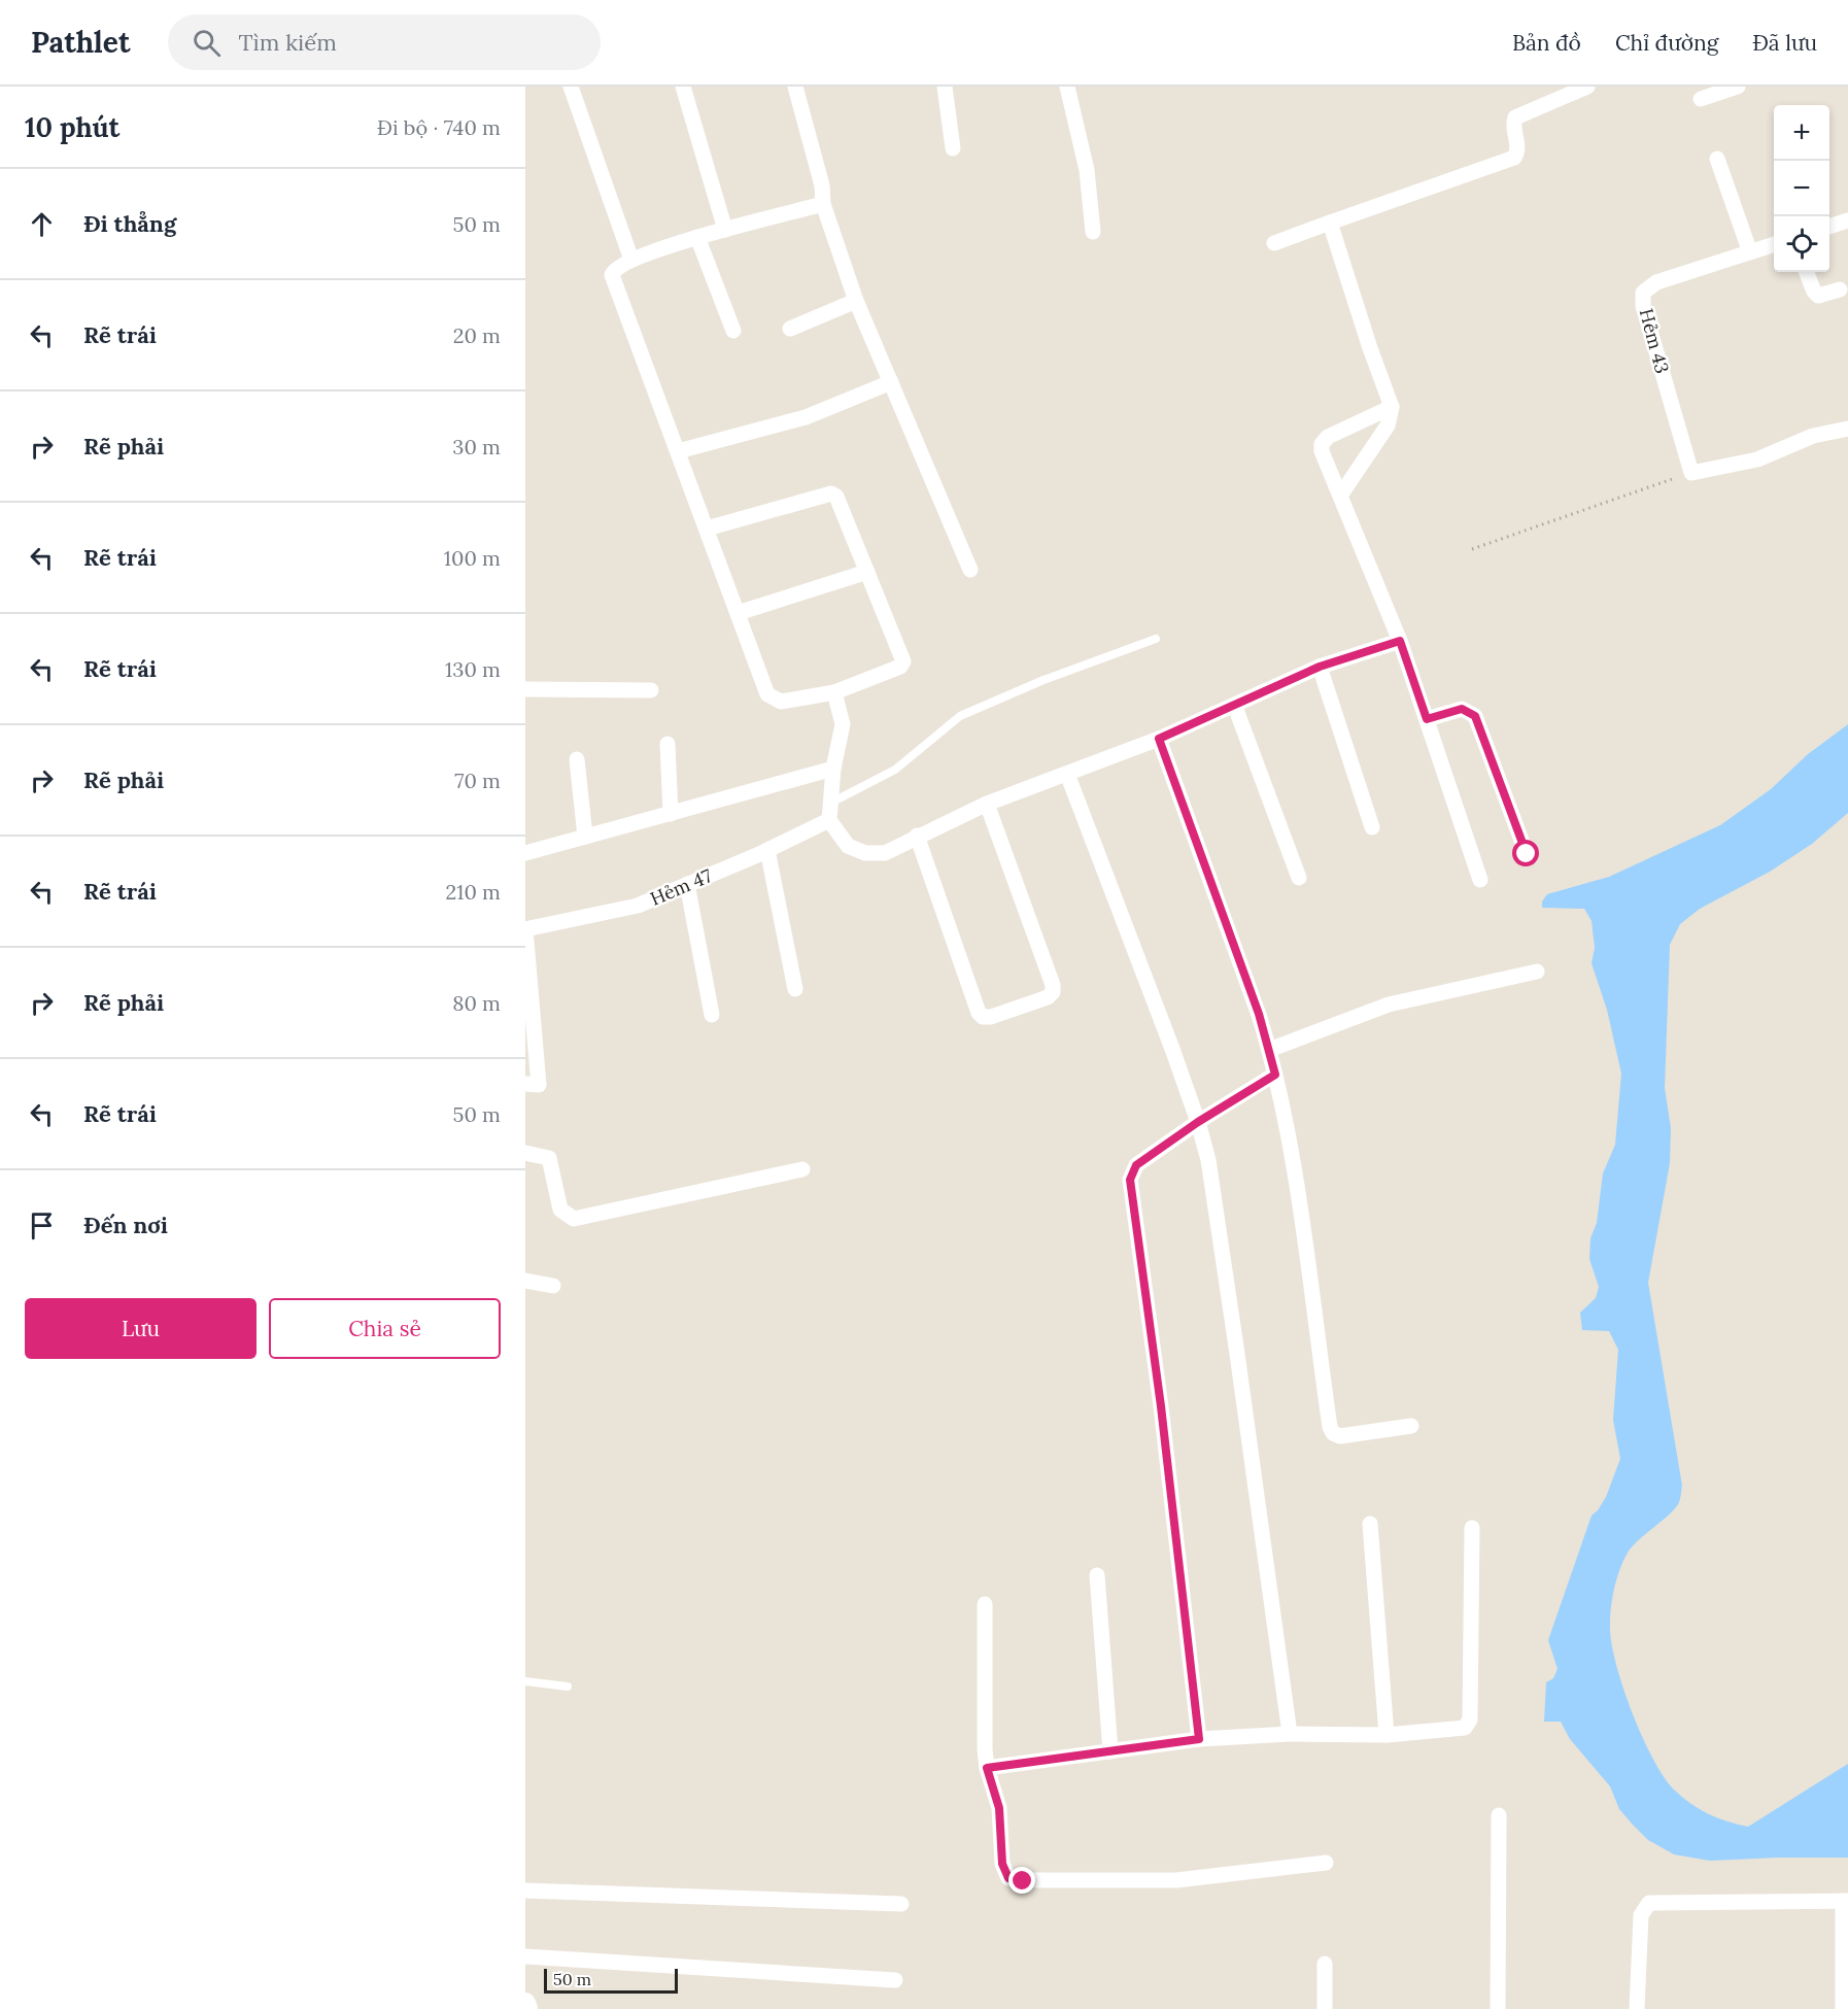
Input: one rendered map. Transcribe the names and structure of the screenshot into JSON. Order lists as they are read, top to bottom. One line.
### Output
{"streets":{"street":["Hẻm 43","Hẻm 47"]},"scale_bar":"50 m","page":{"header":"Pathlet","search":"Tìm kiếm","nav":["Bản đồ","Chỉ đường","Đã lưu"],"heading":["10 phút","Đi bộ · 740 m"],"map_buttons":["+","−"],"list":[["Đi thẳng","50 m"],["Rẽ trái","20 m"],["Rẽ phải","30 m"],["Rẽ trái","100 m"],["Rẽ trái","130 m"],["Rẽ phải","70 m"],["Rẽ trái","210 m"],["Rẽ phải","80 m"],["Rẽ trái","50 m"],"Đến nơi"],"buttons":["Lưu","Chia sẻ"],"scale":"50 m"}}
